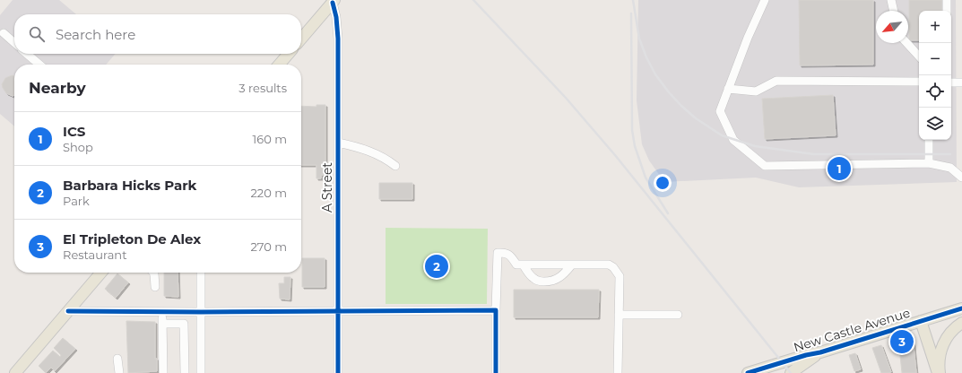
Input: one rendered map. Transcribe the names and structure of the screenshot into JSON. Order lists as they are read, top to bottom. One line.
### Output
{"streets":{"main road":["New Castle Avenue"],"street":["A Street"]},"north":"bottom left","page":{"map_buttons":["+","−"],"search":"Search here","heading":["Nearby","3 results"],"list":[{"mark":"1","name":"ICS","note":"Shop","value":"160 m"},{"mark":"2","name":"Barbara Hicks Park","note":"Park","value":"220 m"},{"mark":"3","name":"El Tripleton De Alex","note":"Restaurant","value":"270 m"}],"pins":["1","2","3"]}}
